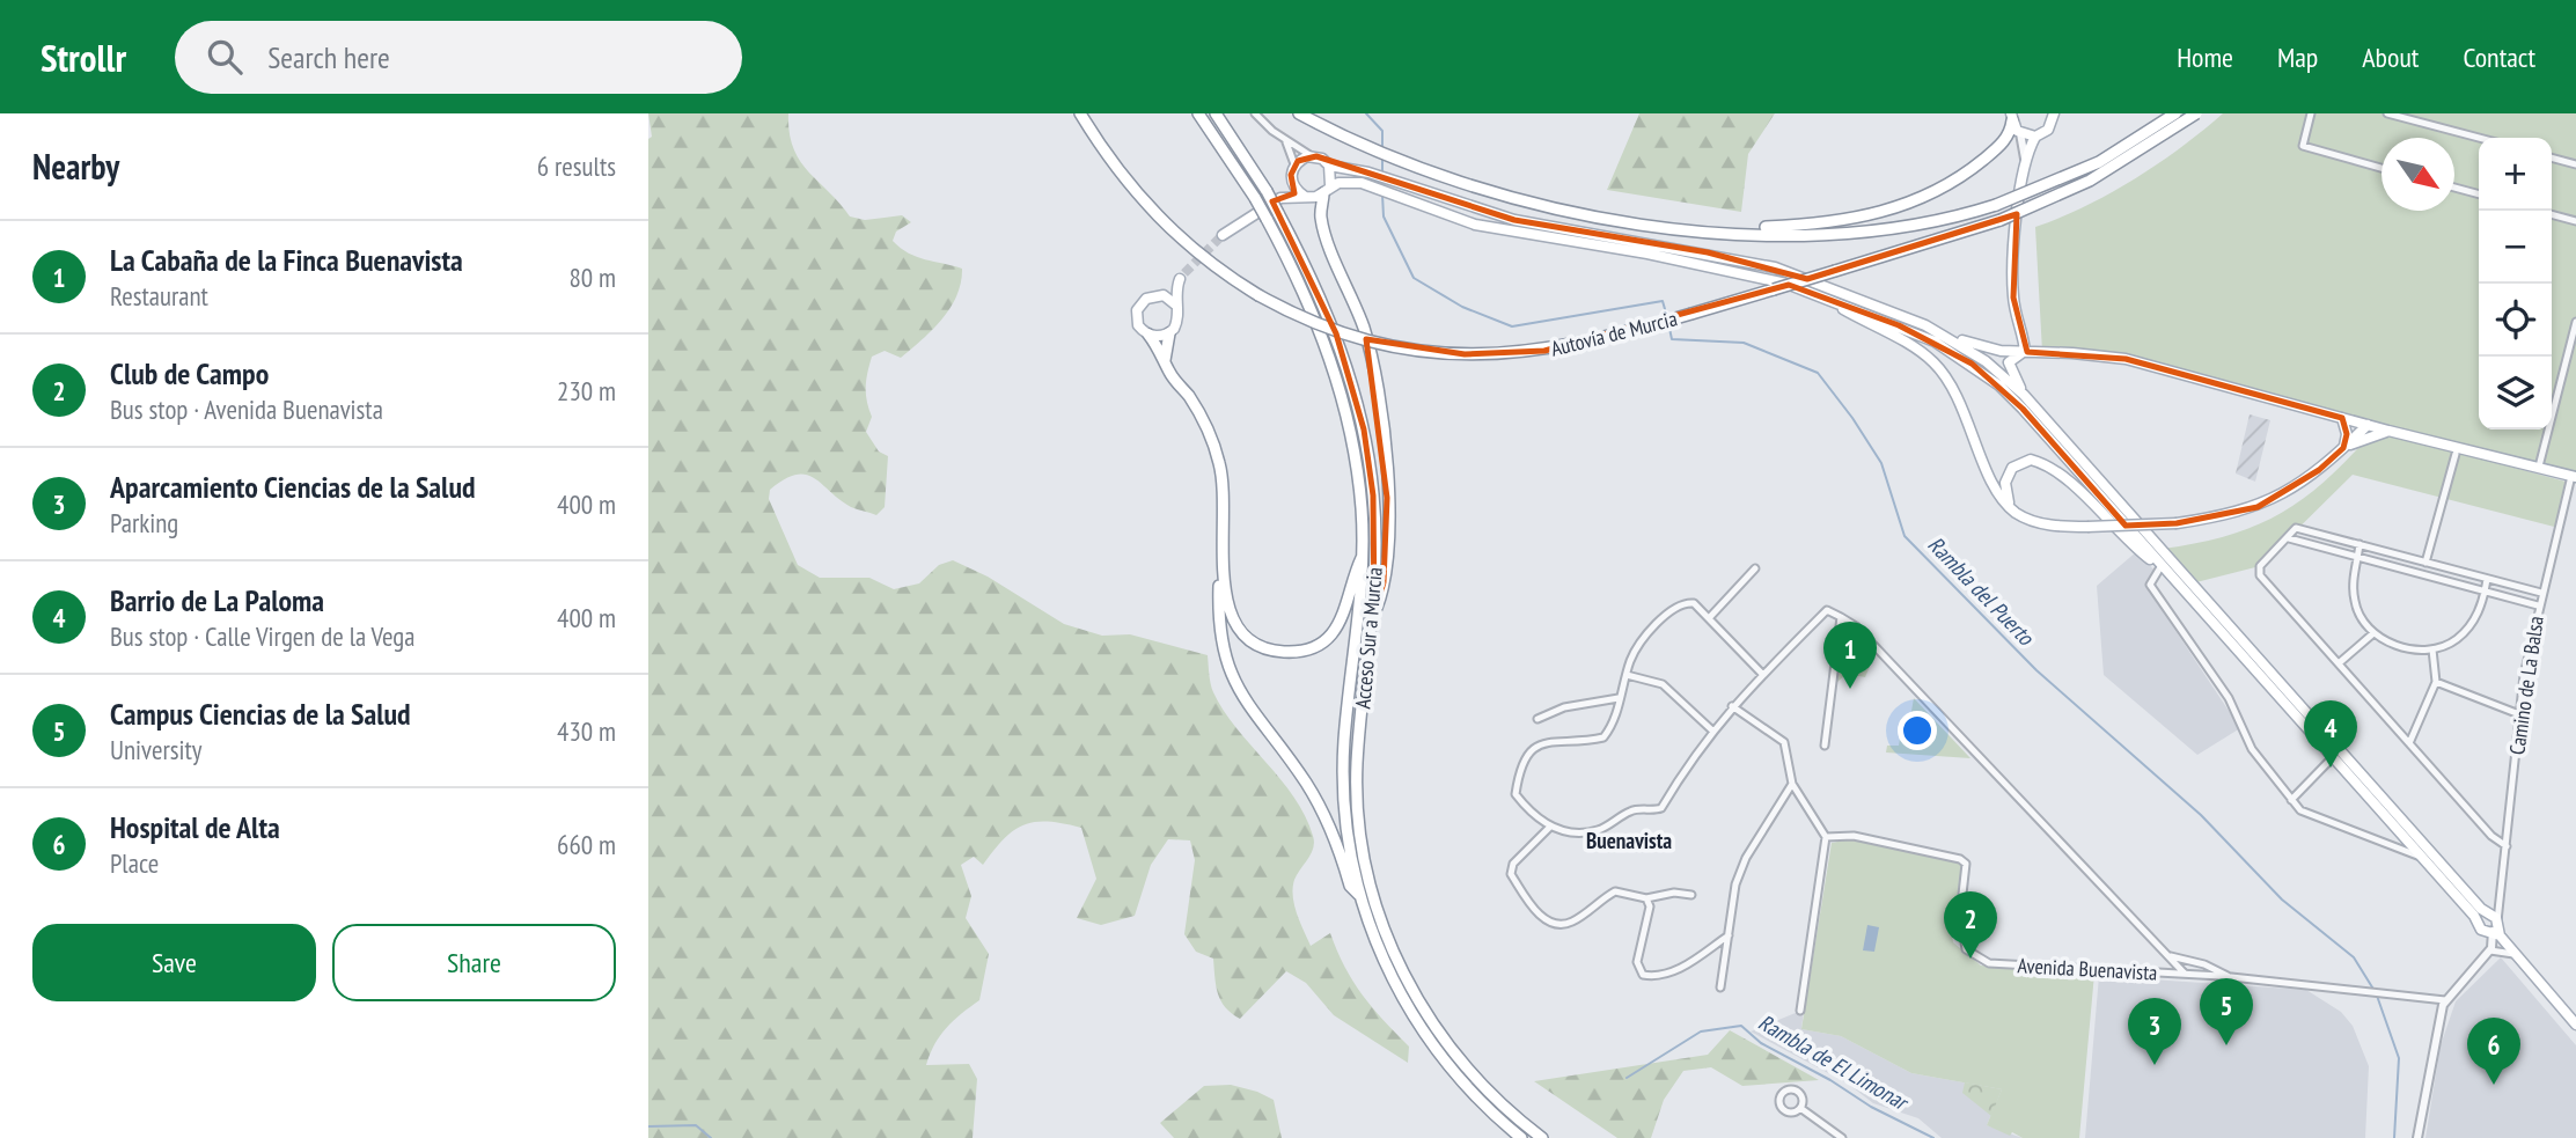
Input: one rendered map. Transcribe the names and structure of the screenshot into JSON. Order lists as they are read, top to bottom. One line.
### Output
{"streets":{"highway":["Autovía de Murcia","Acceso Sur a Murcia"],"street":["Camino de La Balsa","Avenida Buenavista"]},"districts":["Buenavista"],"water":["Rambla del Puerto","Rambla de El Limonar"],"north":"bottom right","page":{"header":"Strollr","search":"Search here","nav":["Home","Map","About","Contact"],"heading":["Nearby","6 results"],"map_buttons":["+","−"],"list":[{"mark":"1","name":"La Cabaña de la Finca Buenavista","note":"Restaurant","value":"80 m"},{"mark":"2","name":"Club de Campo","note":"Bus stop · Avenida Buenavista","value":"230 m"},{"mark":"3","name":"Aparcamiento Ciencias de la Salud","note":"Parking","value":"400 m"},{"mark":"4","name":"Barrio de La Paloma","note":"Bus stop · Calle Virgen de la Vega","value":"400 m"},{"mark":"5","name":"Campus Ciencias de la Salud","note":"University","value":"430 m"},{"mark":"6","name":"Hospital de Alta","note":"Place","value":"660 m"}],"pins":["1","4","2","5","3","6"],"buttons":["Save","Share"]}}
